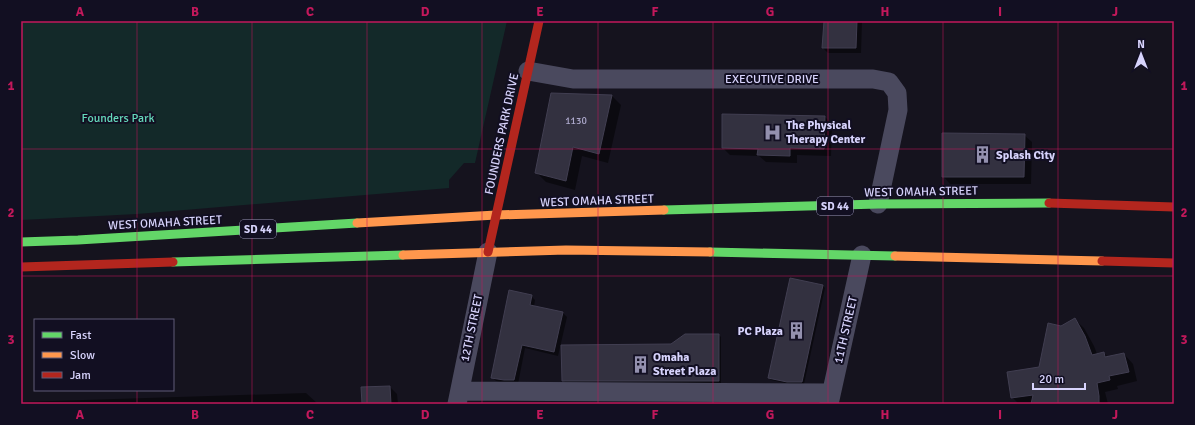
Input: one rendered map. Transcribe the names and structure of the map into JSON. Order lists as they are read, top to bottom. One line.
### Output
{"streets":{"main road":["FOUNDERS PARK DRIVE","WEST OMAHA STREET","SD 44"],"street":["EXECUTIVE DRIVE","12TH STREET","11TH STREET"]},"crossings":[["EXECUTIVE DRIVE","FOUNDERS PARK DRIVE"],["EXECUTIVE DRIVE","WEST OMAHA STREET"],["FOUNDERS PARK DRIVE","WEST OMAHA STREET"],["FOUNDERS PARK DRIVE","12TH STREET"]],"parks":["Founders Park"],"places":{"hospital":["The Physical Therapy Center"],"building":["Splash City","PC Plaza","Omaha Street Plaza"]},"house_numbers":["1130"],"legend":["Fast","Slow","Jam"],"scale_bar":"20 m","north":"top","grid":{"columns":["A","B","C","D","E","F","G","H","I","J"],"rows":["1","2","3"]}}
